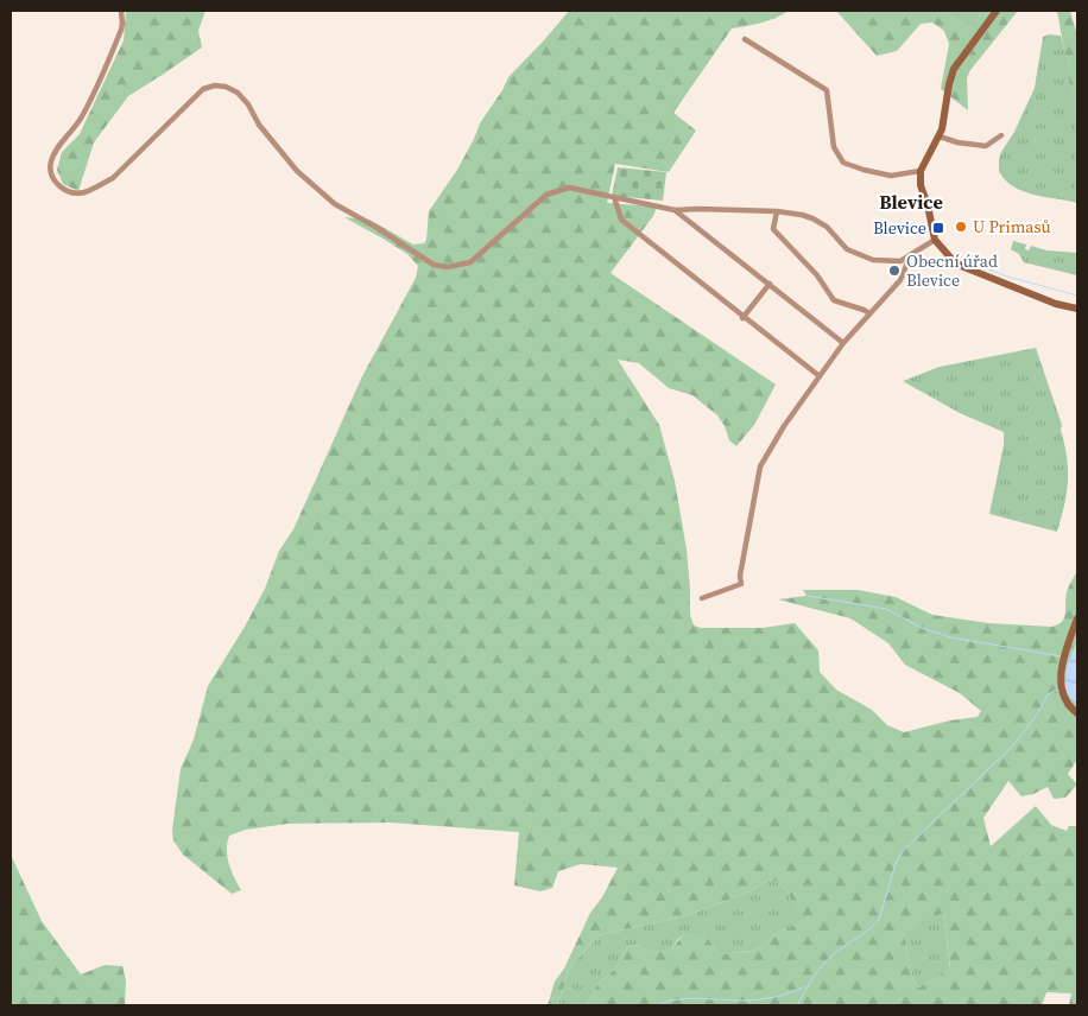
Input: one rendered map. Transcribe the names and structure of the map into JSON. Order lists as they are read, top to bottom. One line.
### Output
{"districts":["Blevice"],"places":{"other":["U Primasů","Obecní úřad Blevice"],"transit":["Blevice"]}}
